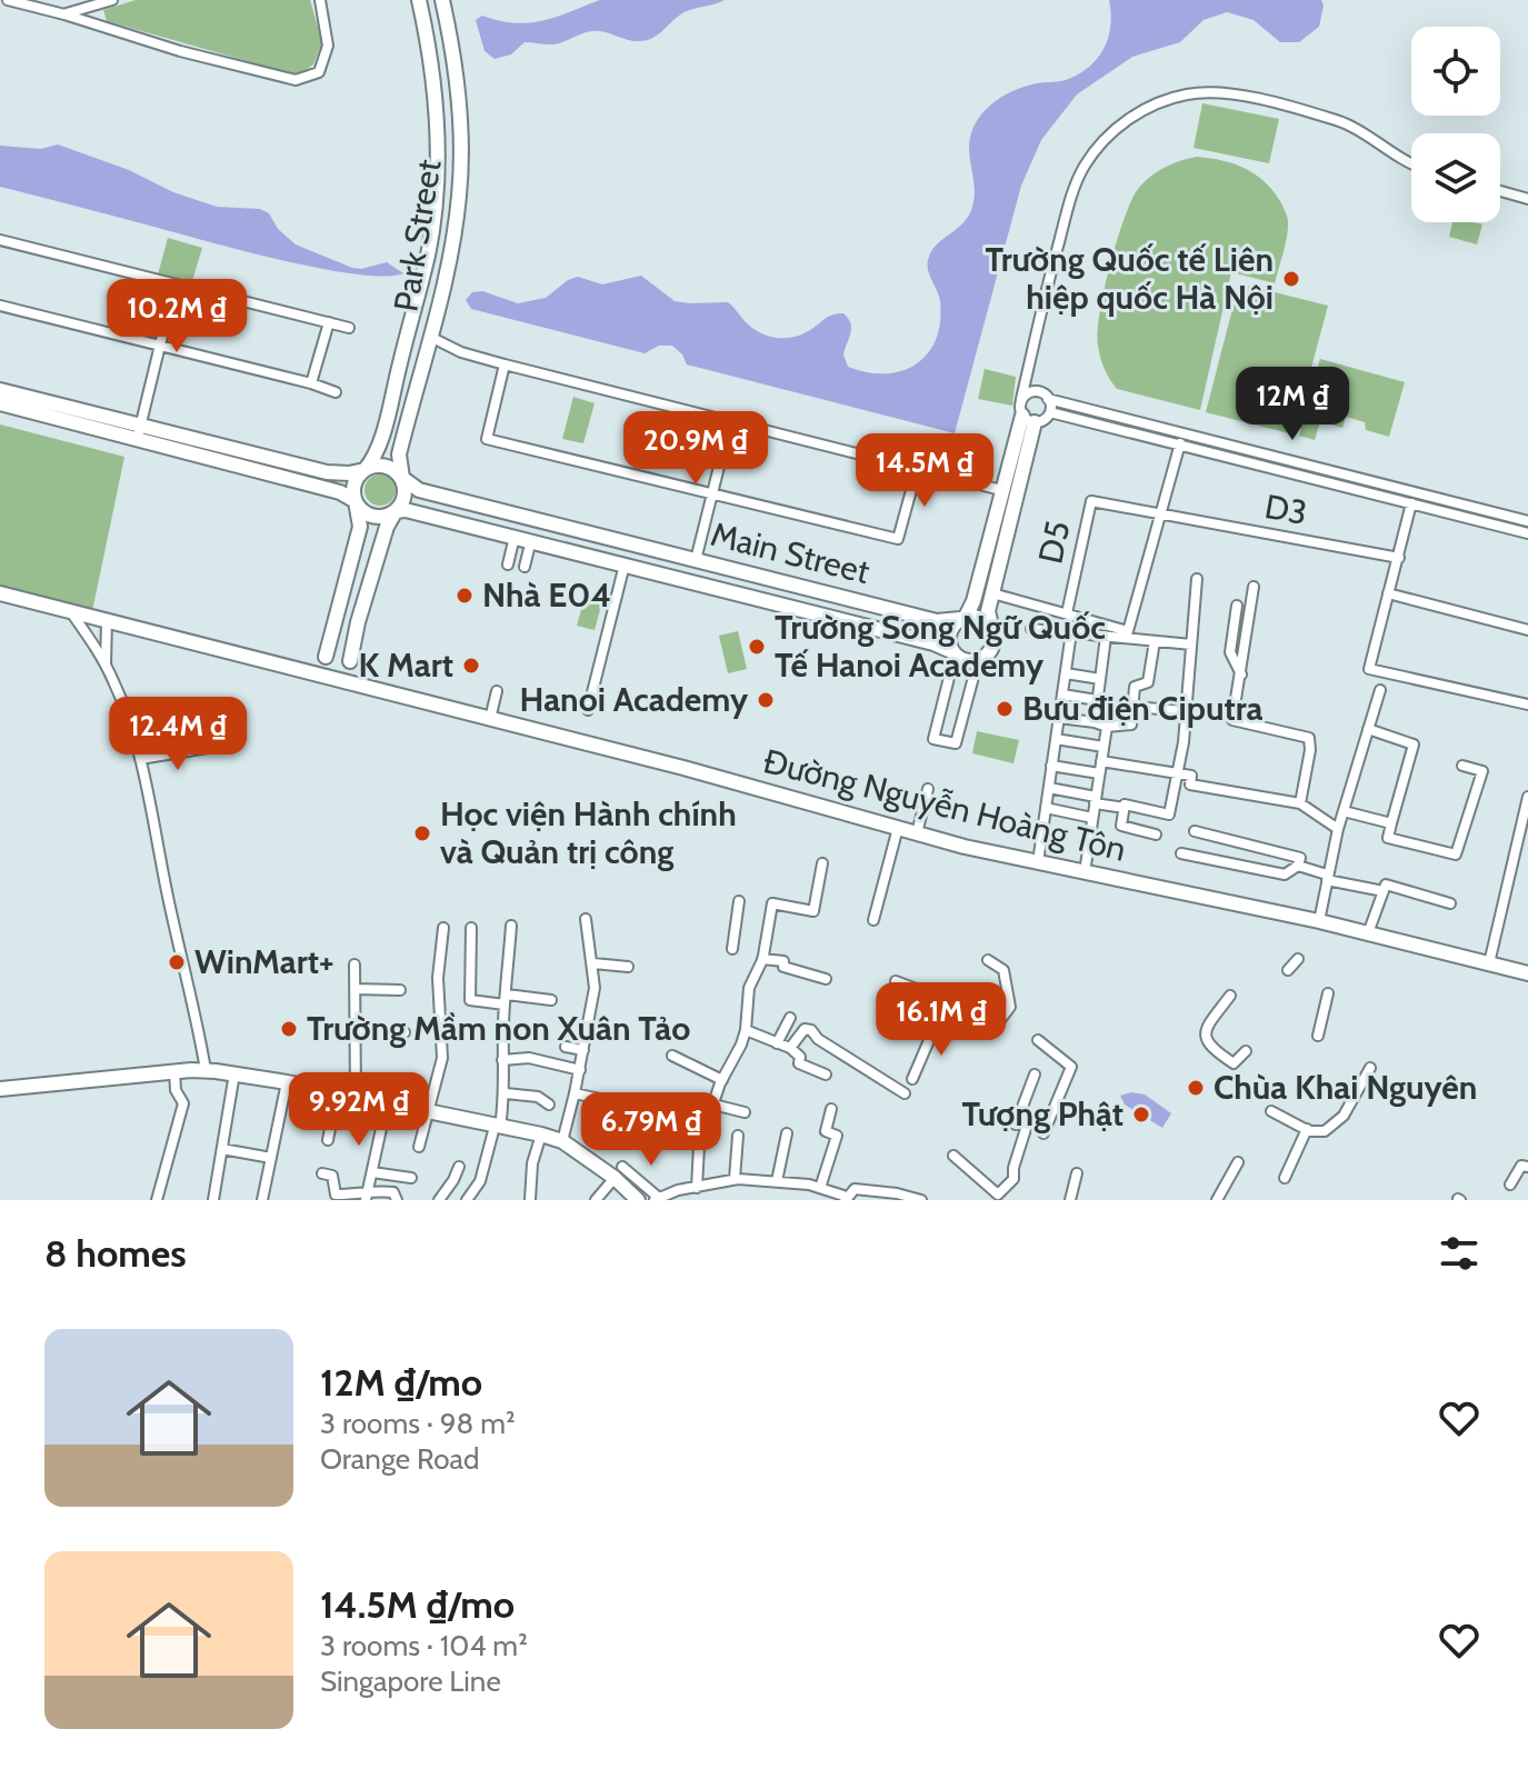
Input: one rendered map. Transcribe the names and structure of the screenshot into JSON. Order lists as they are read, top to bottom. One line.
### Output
{"streets":{"street":["Park Street","D3","D5","Main Street","Đường Nguyễn Hoàng Tôn"]},"crossings":[["Park Street","Main Street"],["D3","D5"]],"places":["Trường Quốc tế Liên hiệp quốc Hà Nội","Nhà E04","Trường Song Ngữ Quốc Tế Hanoi Academy","K Mart","Hanoi Academy","Bưu điện Ciputra","Học viện Hành chính và Quản trị công","WinMart+","Trường Mầm non Xuân Tảo","Chùa Khai Nguyên","Tượng Phật"],"page":{"price":["10.2M ₫","12M ₫","20.9M ₫","14.5M ₫","12.4M ₫","16.1M ₫","9.92M ₫","6.79M ₫"],"heading":"8 homes","list":[{"name":"12M ₫/mo","note":"3 rooms · 98 m² · Orange Road"},{"name":"14.5M ₫/mo","note":"3 rooms · 104 m² · Singapore Line"}]}}
